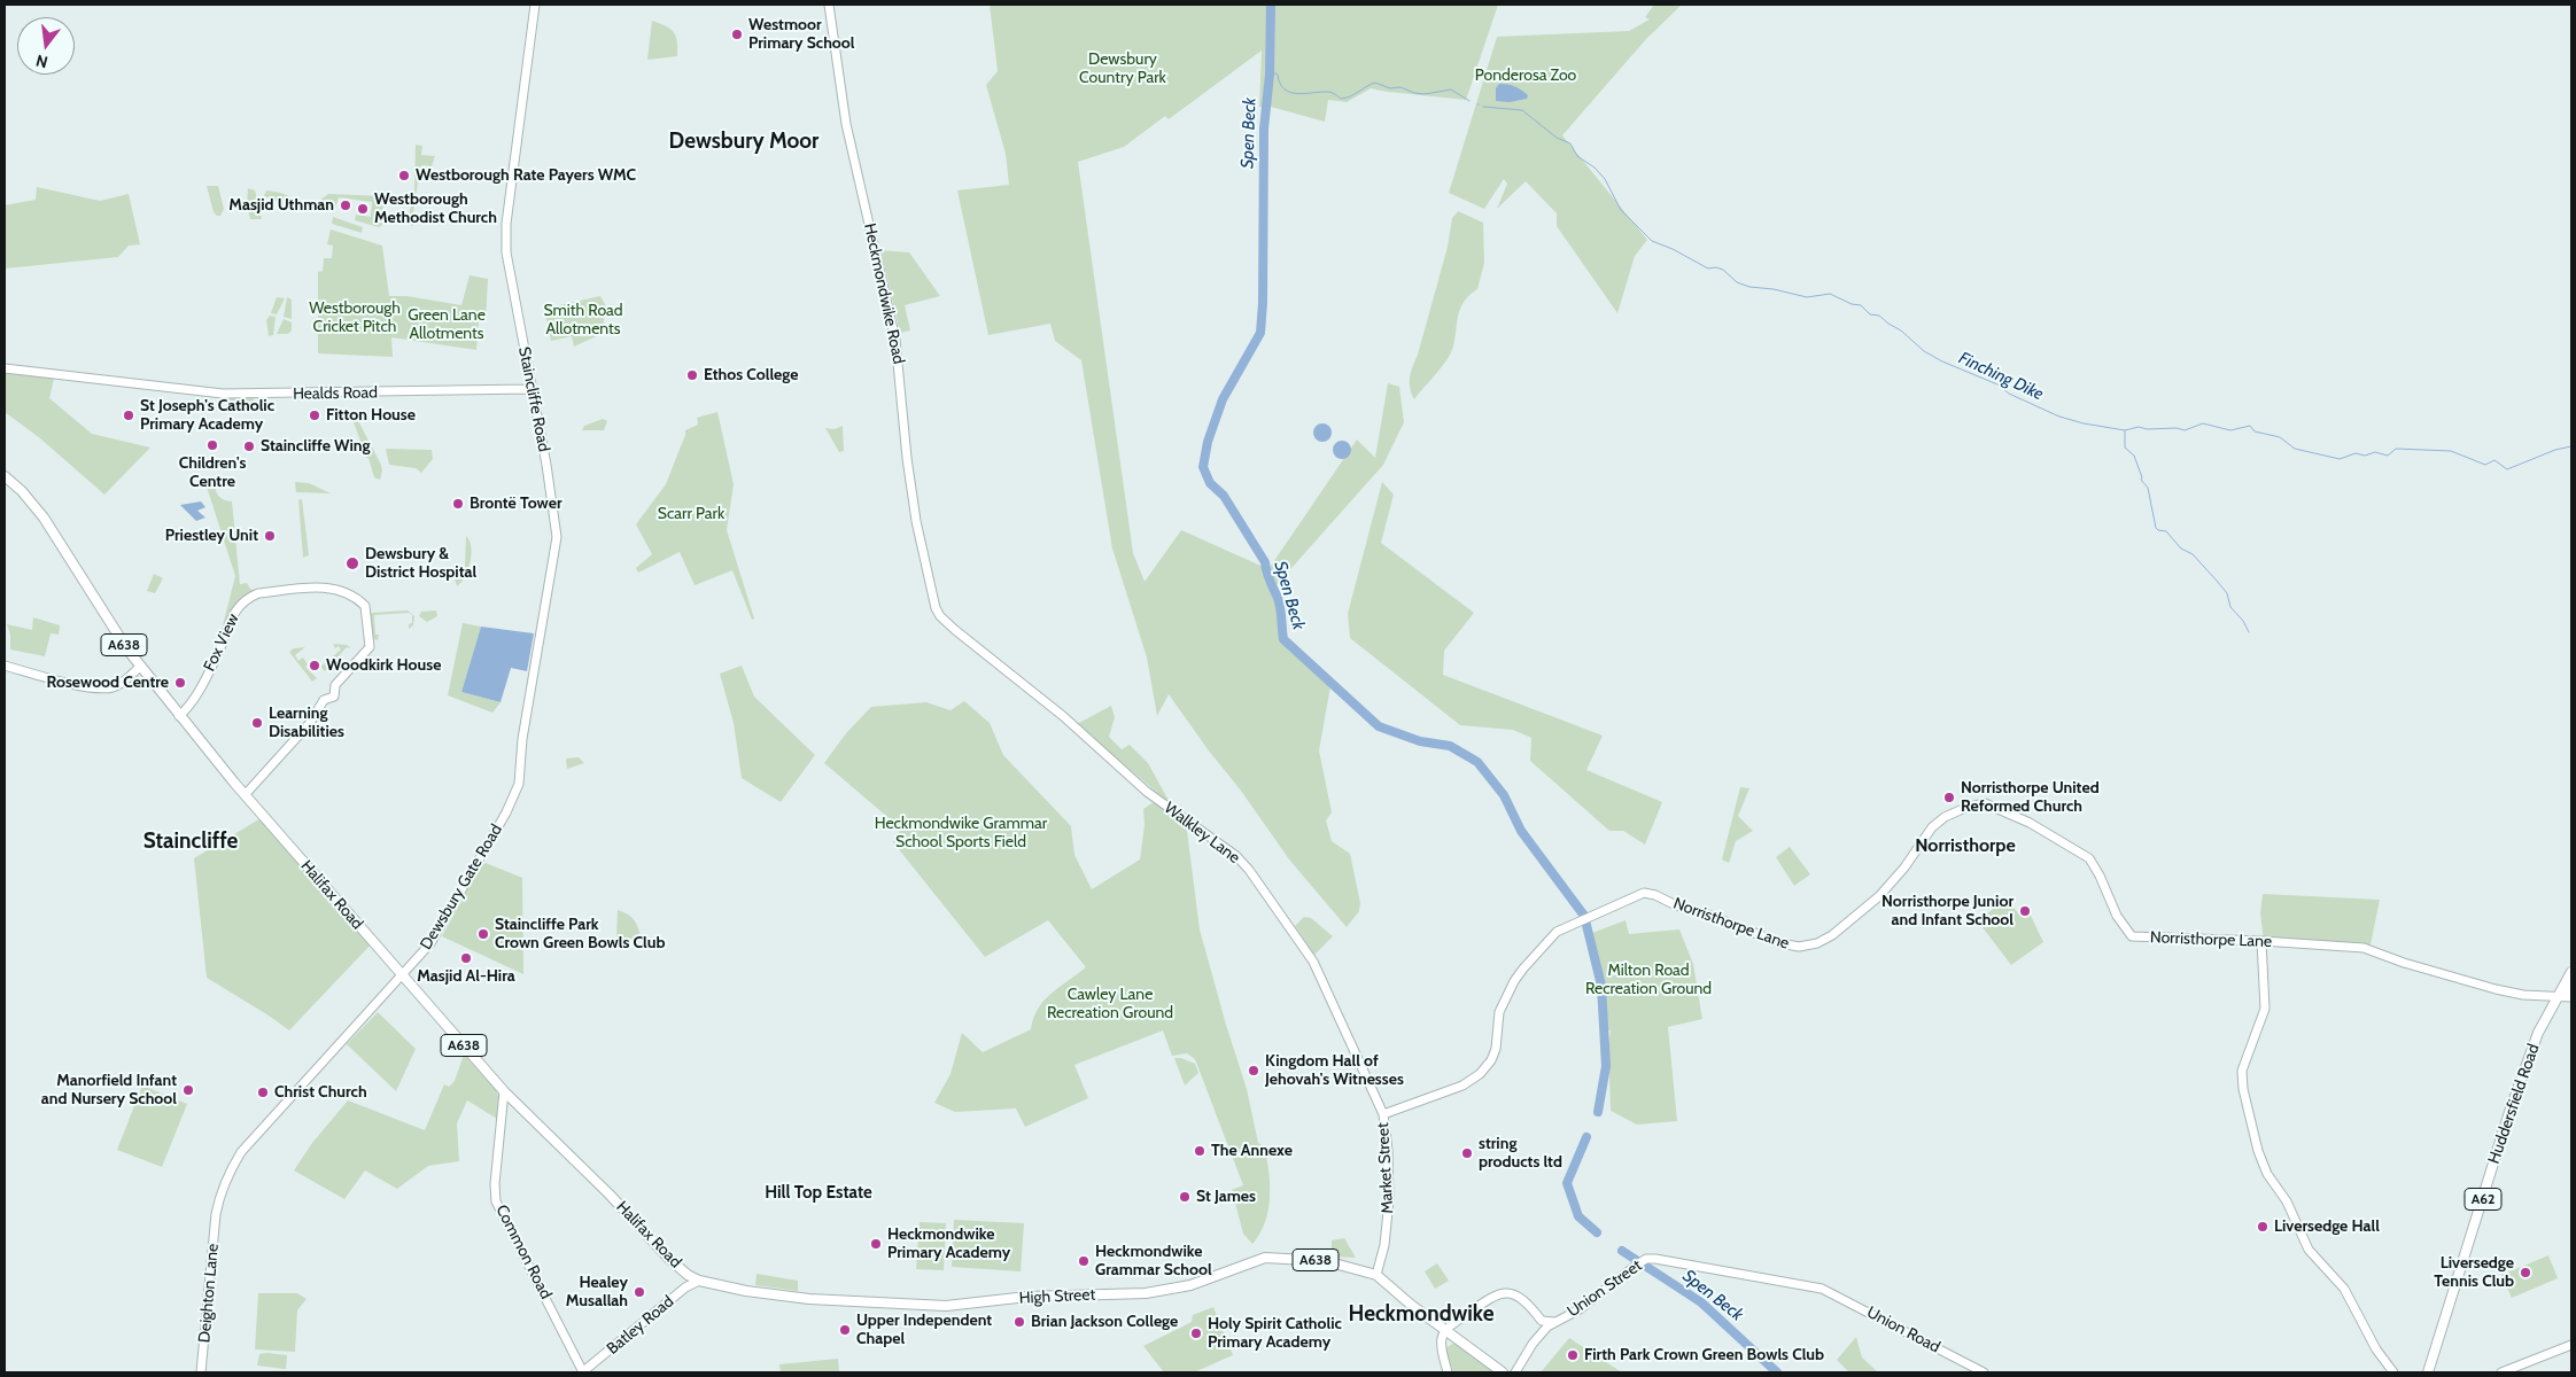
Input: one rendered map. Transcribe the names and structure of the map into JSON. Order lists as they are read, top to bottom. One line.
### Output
{"streets":{"main road":["A638","Halifax Road","Huddersfield Road","A62","High Street"],"street":["Heckmondwike Road","Healds Road","Staincliffe Road","Fox View","Walkley Lane","Dewsbury Gate Road","Norristhorpe Lane","Market Street","Common Road","Union Street","Deighton Lane","Batley Road","Union Road"]},"crossings":[["Heckmondwike Road","Walkley Lane"],["Healds Road","Staincliffe Road"],["Staincliffe Road","Dewsbury Gate Road"],["Fox View","Halifax Road"],["A638","Market Street"],["A638","High Street"],["Walkley Lane","Norristhorpe Lane"],["Walkley Lane","Market Street"],["Dewsbury Gate Road","Halifax Road"],["Dewsbury Gate Road","Deighton Lane"],["Halifax Road","Common Road"],["Halifax Road","High Street"],["Halifax Road","Batley Road"],["Norristhorpe Lane","Huddersfield Road"],["Norristhorpe Lane","Market Street"],["Market Street","High Street"],["Common Road","Batley Road"],["Union Street","Union Road"],["High Street","Batley Road"]],"districts":["Dewsbury Moor","Staincliffe","Norristhorpe","Hill Top Estate","Heckmondwike"],"water":["Spen Beck","Finching Dike"],"parks":["Dewsbury Country Park","Ponderosa Zoo","Westborough Cricket Pitch","Smith Road Allotments","Green Lane Allotments","Scarr Park","Heckmondwike Grammar School Sports Field","Milton Road Recreation Ground","Cawley Lane Recreation Ground"],"places":["Westmoor Primary School","Westborough Rate Payers WMC","Masjid Uthman","Westborough Methodist Church","Ethos College","St Joseph's Catholic Primary Academy","Fitton House","Children's Centre","Staincliffe Wing","Brontë Tower","Priestley Unit","Dewsbury & District Hospital","Woodkirk House","Rosewood Centre","Learning Disabilities","Norristhorpe United Reformed Church","Norristhorpe Junior and Infant School","Staincliffe Park Crown Green Bowls Club","Masjid Al-Hira","Kingdom Hall of Jehovah's Witnesses","Manorfield Infant and Nursery School","Christ Church","The Annexe","string products ltd","St James","Liversedge Hall","Heckmondwike Primary Academy","Heckmondwike Grammar School","Liversedge Tennis Club","Healey Musallah","Brian Jackson College","Upper Independent Chapel","Holy Spirit Catholic Primary Academy","Firth Park Crown Green Bowls Club"],"north":"bottom"}
